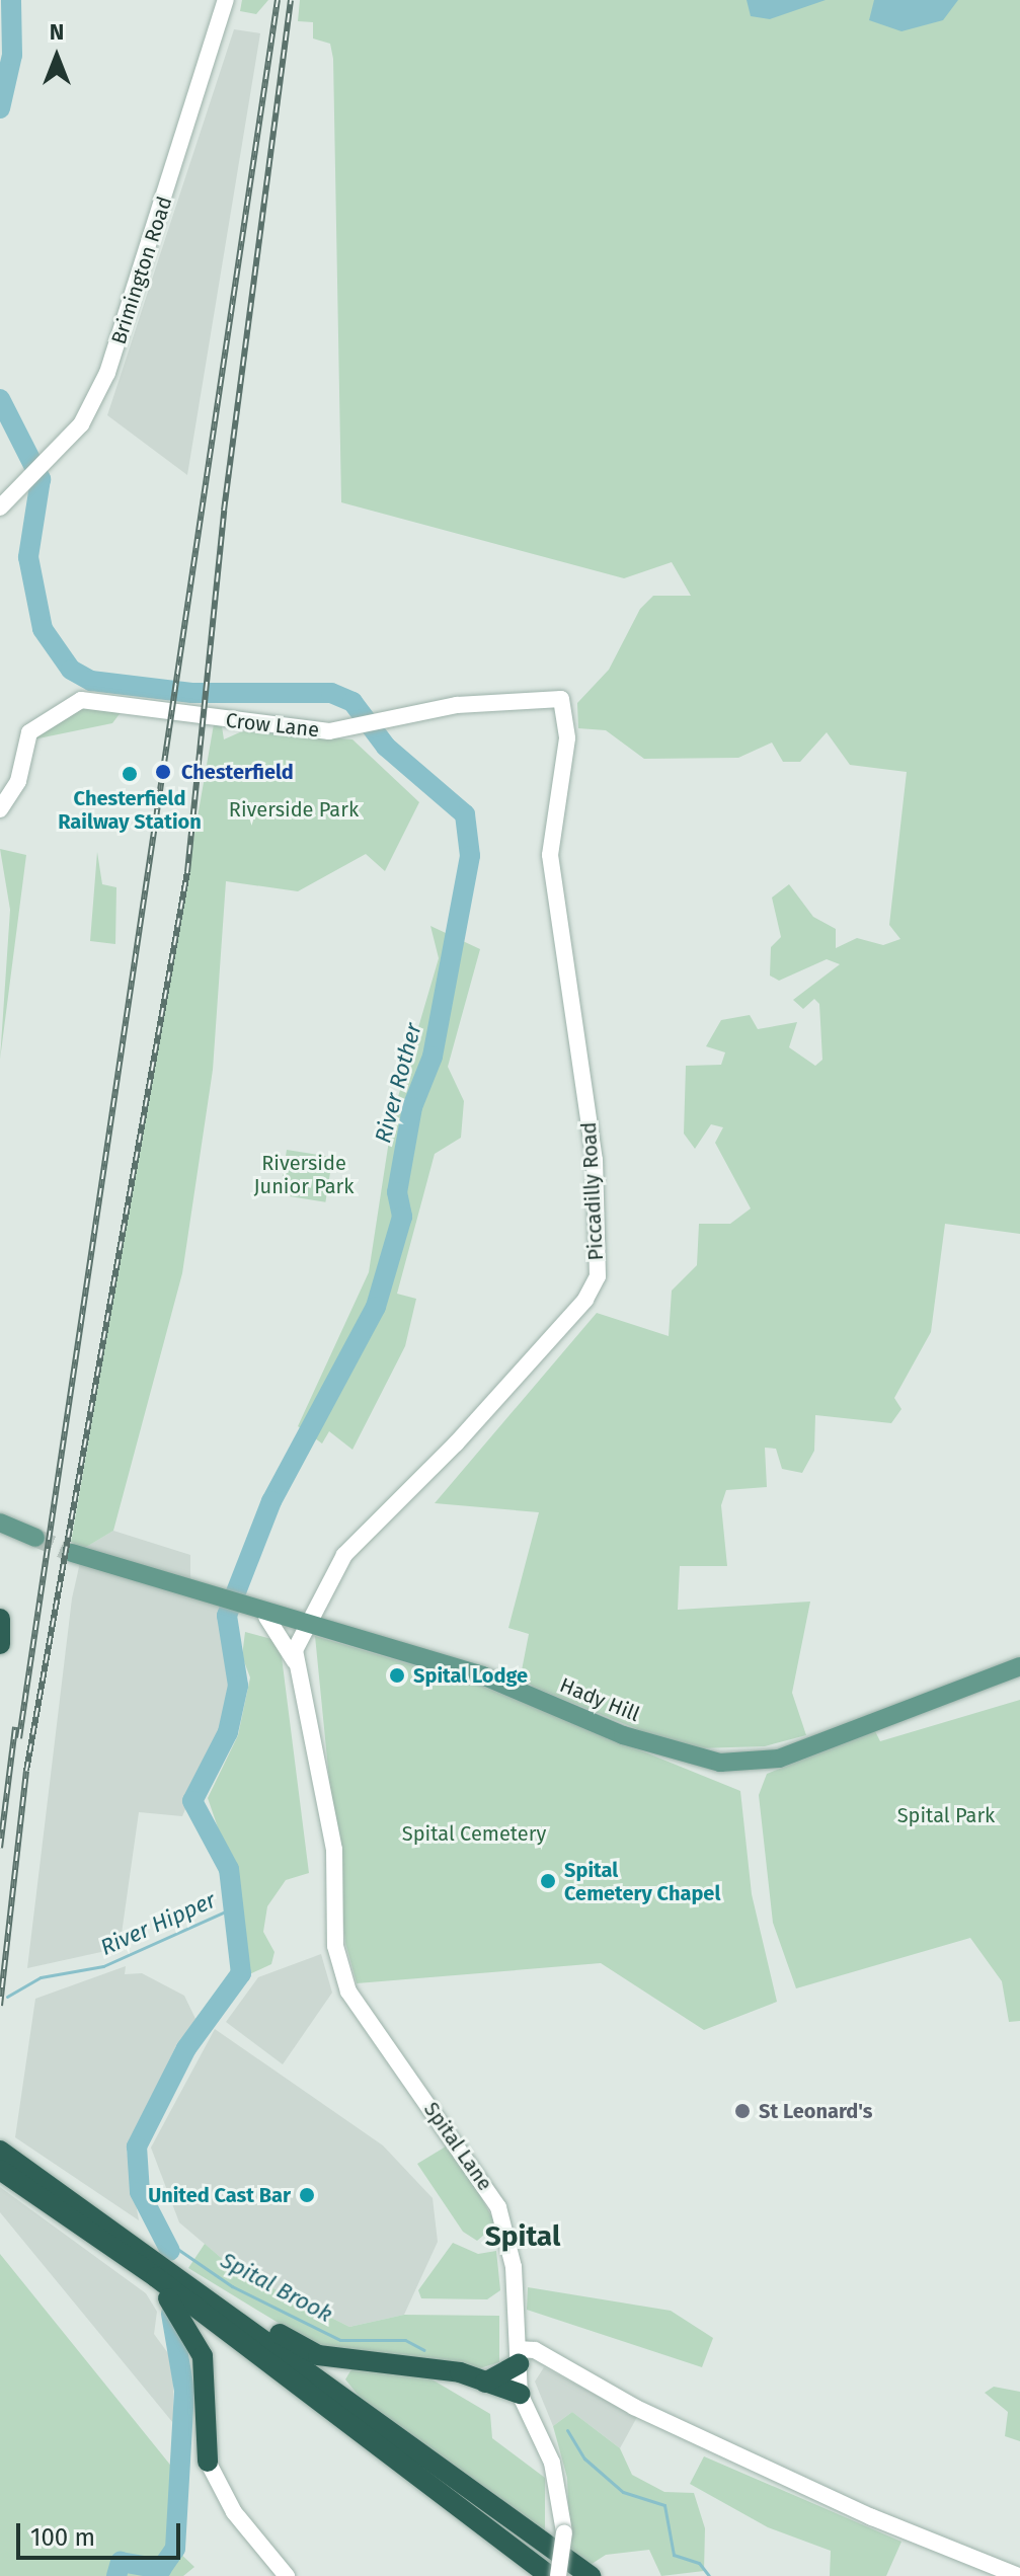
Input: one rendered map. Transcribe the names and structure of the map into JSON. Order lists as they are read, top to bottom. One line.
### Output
{"streets":{"main road":["Hady Hill"],"street":["Brimington Road","Crow Lane","Piccadilly Road","Spital Lane"]},"crossings":[["Crow Lane","Piccadilly Road"],["Piccadilly Road","Hady Hill"],["Piccadilly Road","Spital Lane"],["Hady Hill","Spital Lane"]],"districts":["Spital"],"water":["River Rother","River Hipper","Spital Brook"],"parks":["Riverside Park","Riverside Junior Park","Spital Park","Spital Cemetery"],"places":["Chesterfield","Chesterfield Railway Station","Spital Lodge","Spital Cemetery Chapel","St Leonard's","United Cast Bar"],"scale_bar":"100 m","north":"top"}
